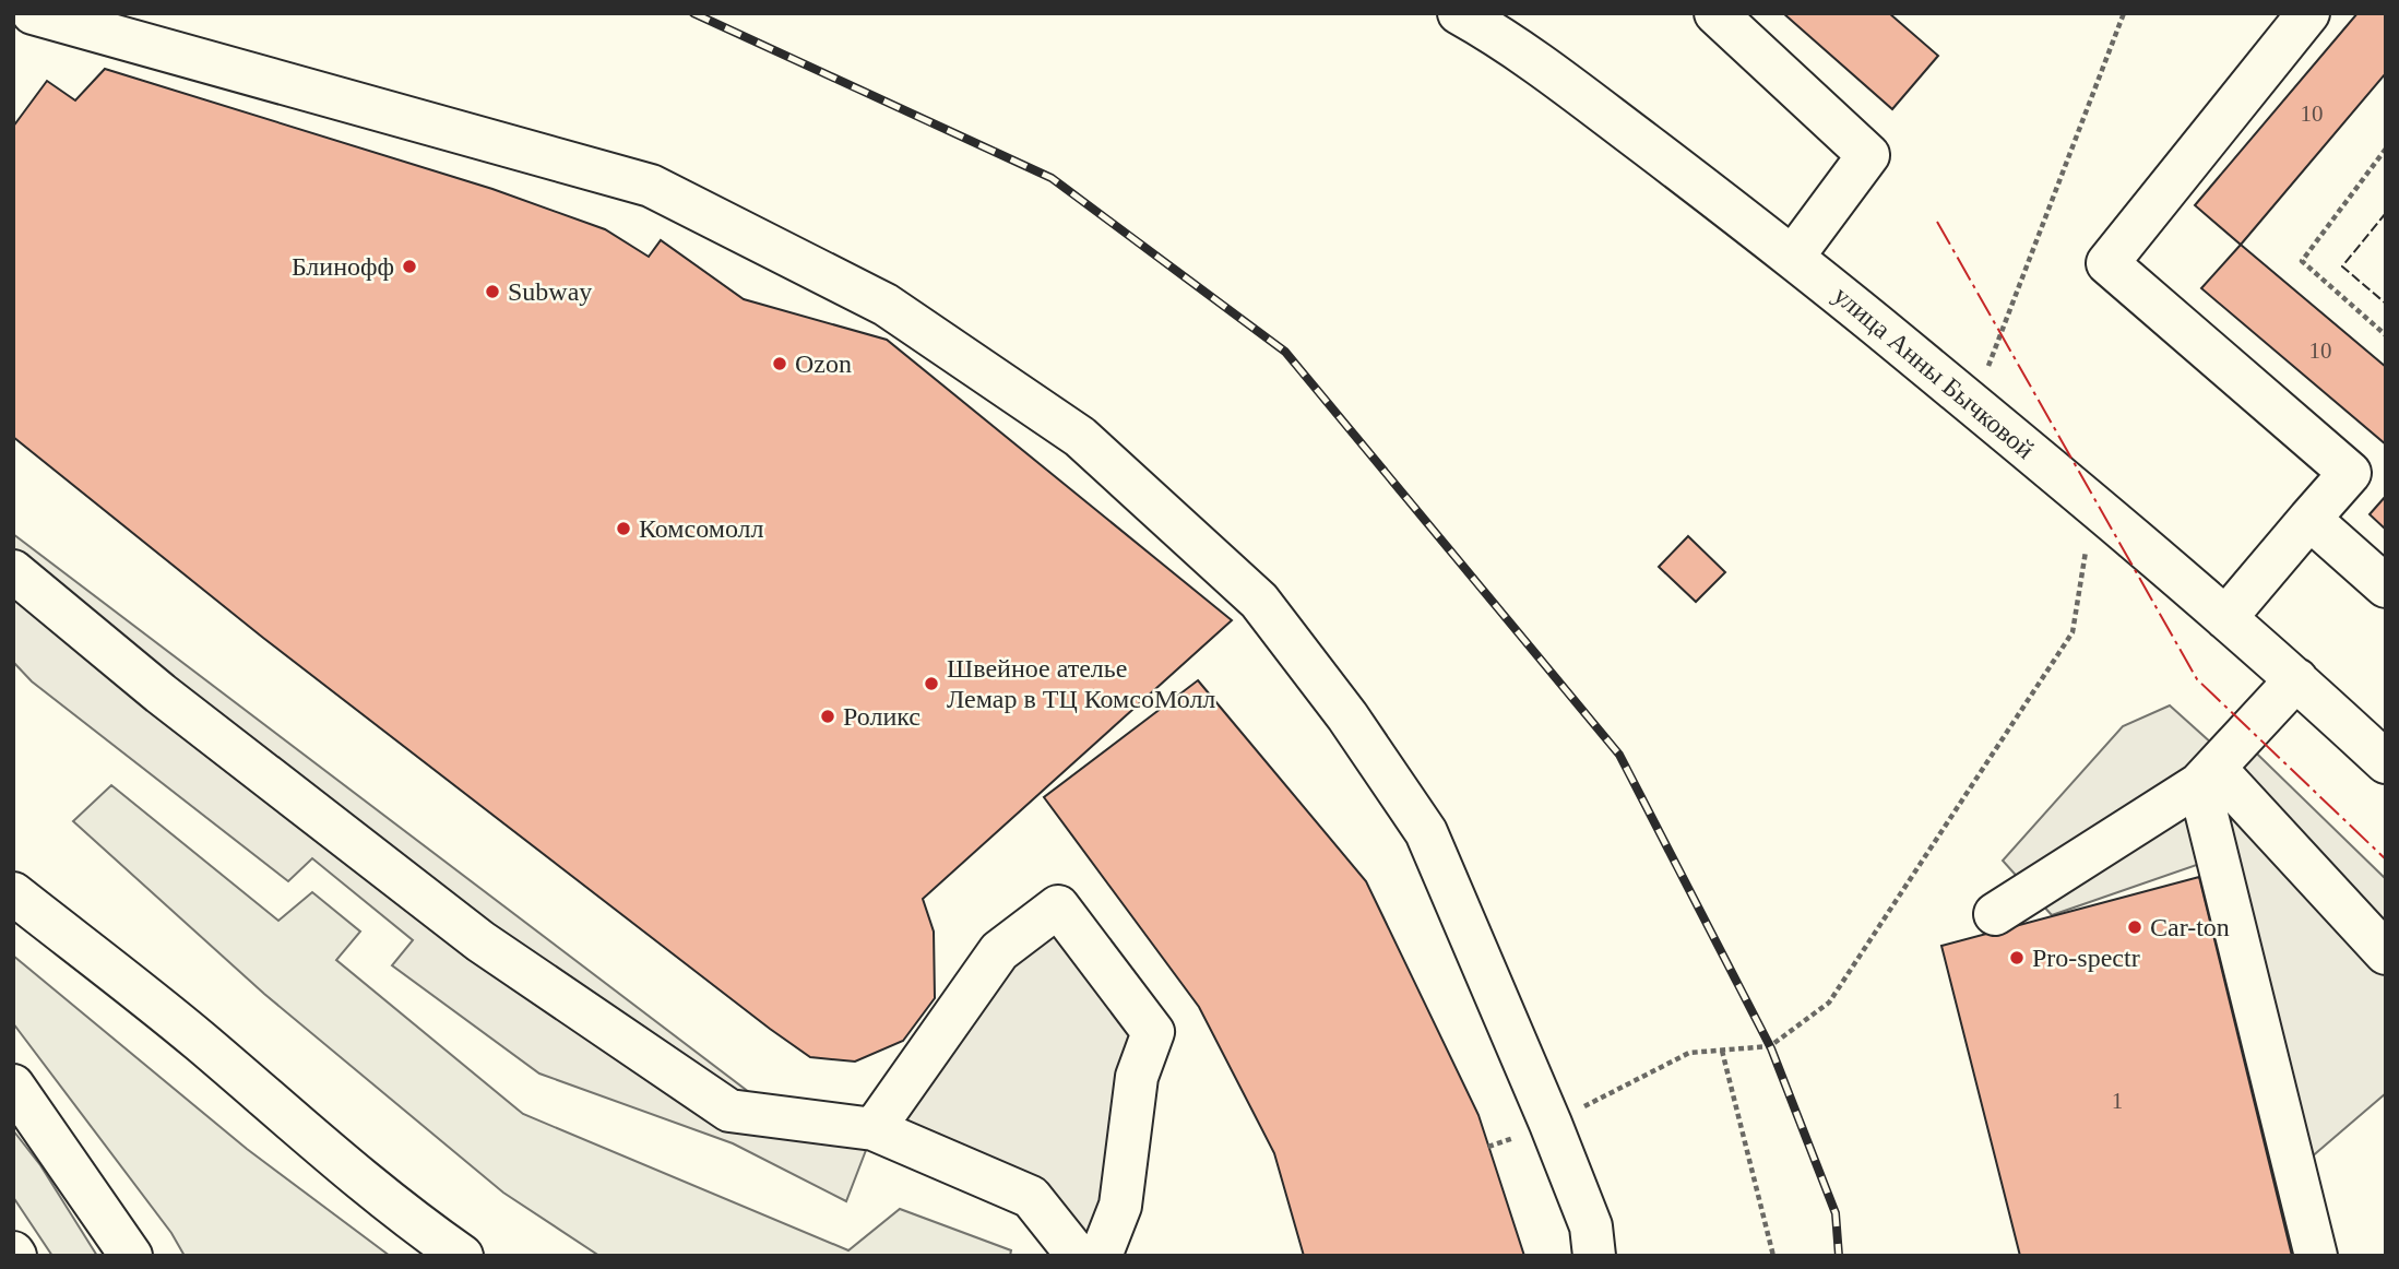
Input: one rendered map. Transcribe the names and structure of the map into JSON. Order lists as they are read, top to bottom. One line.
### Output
{"streets":{"street":["улица Анны Бычковой"]},"places":["Блинофф","Subway","Ozon","Комсомолл","Швейное ателье Лемар в ТЦ КомсоМолл","Роликс","Car-ton","Pro-spectr"],"house_numbers":["10","10","1"]}
